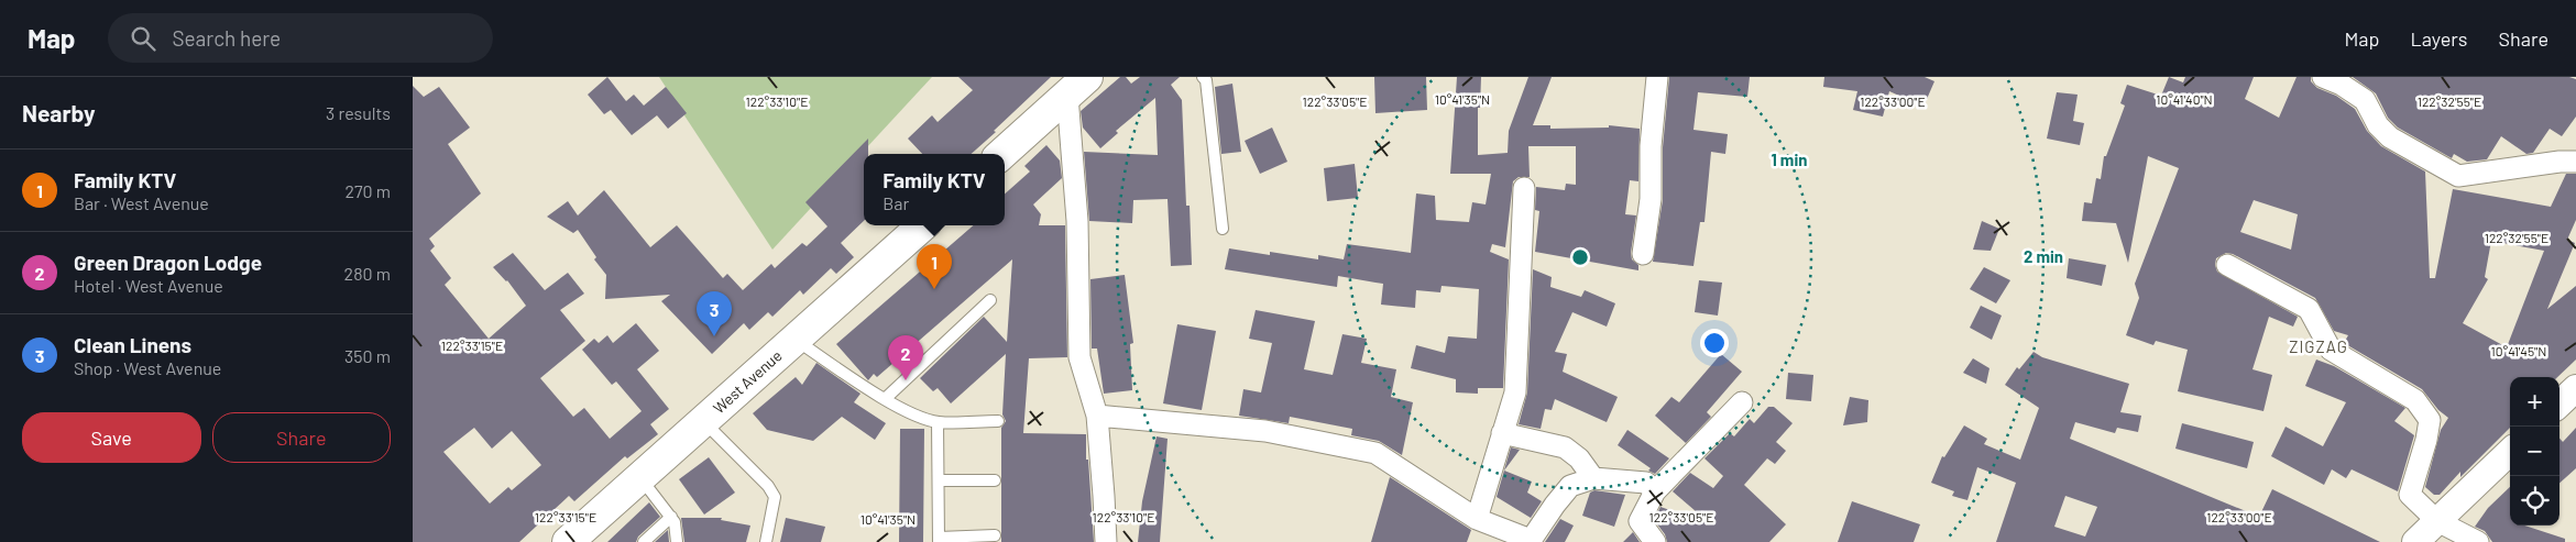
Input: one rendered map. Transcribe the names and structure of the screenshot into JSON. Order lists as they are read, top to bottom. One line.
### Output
{"streets":{"main road":["West Avenue"]},"districts":["ZIGZAG"],"page":{"header":"Map","search":"Search here","nav":["Map","Layers","Share"],"heading":["Nearby","3 results"],"list":[{"mark":"1","name":"Family KTV","note":"Bar · West Avenue","value":"270 m"},{"mark":"2","name":"Green Dragon Lodge","note":"Hotel · West Avenue","value":"280 m"},{"mark":"3","name":"Clean Linens","note":"Shop · West Avenue","value":"350 m"}],"popup":["Family KTV","Bar"],"pins":["1","3","2"],"map_buttons":["+","−"],"buttons":["Save","Share"]},"coordinates":["10°41'35\"N","10°41'40\"N","122°33'10\"E","122°33'05\"E","122°33'00\"E","122°32'55\"E","122°33'15\"E","10°41'45\"N"],"rings":["1 min","2 min"]}
